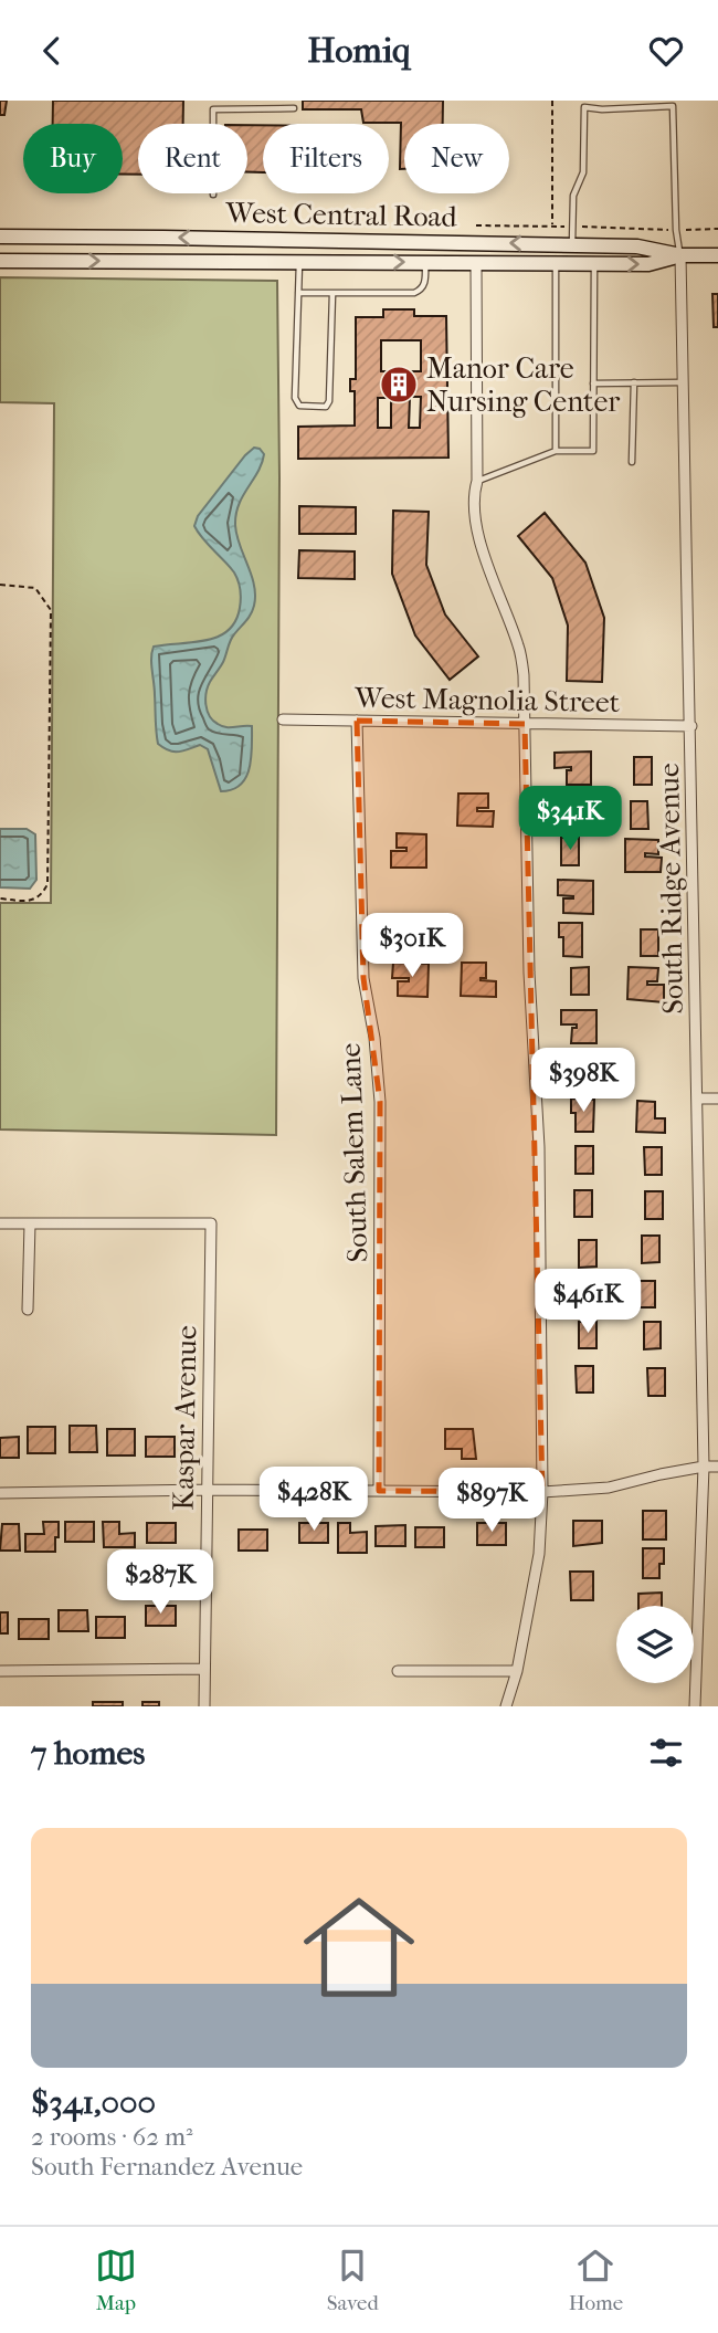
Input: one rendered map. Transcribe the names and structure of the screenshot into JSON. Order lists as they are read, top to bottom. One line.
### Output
{"streets":{"main road":["West Central Road"],"street":["West Magnolia Street","South Ridge Avenue","South Salem Lane","Kaspar Avenue"]},"crossings":[["West Central Road","South Ridge Avenue"],["West Magnolia Street","South Ridge Avenue"],["West Magnolia Street","South Salem Lane"]],"places":{"building":["Manor Care Nursing Center"]},"page":{"header":"Homiq","chip":["Buy","Rent","Filters","New"],"price":["$341K","$301K","$398K","$461K","$428K","$897K","$287K"],"heading":"7 homes","list":[{"name":"$341,000","note":"2 rooms · 62 m² · South Fernandez Avenue"}],"tabs":["Map","Saved","Home"]}}
